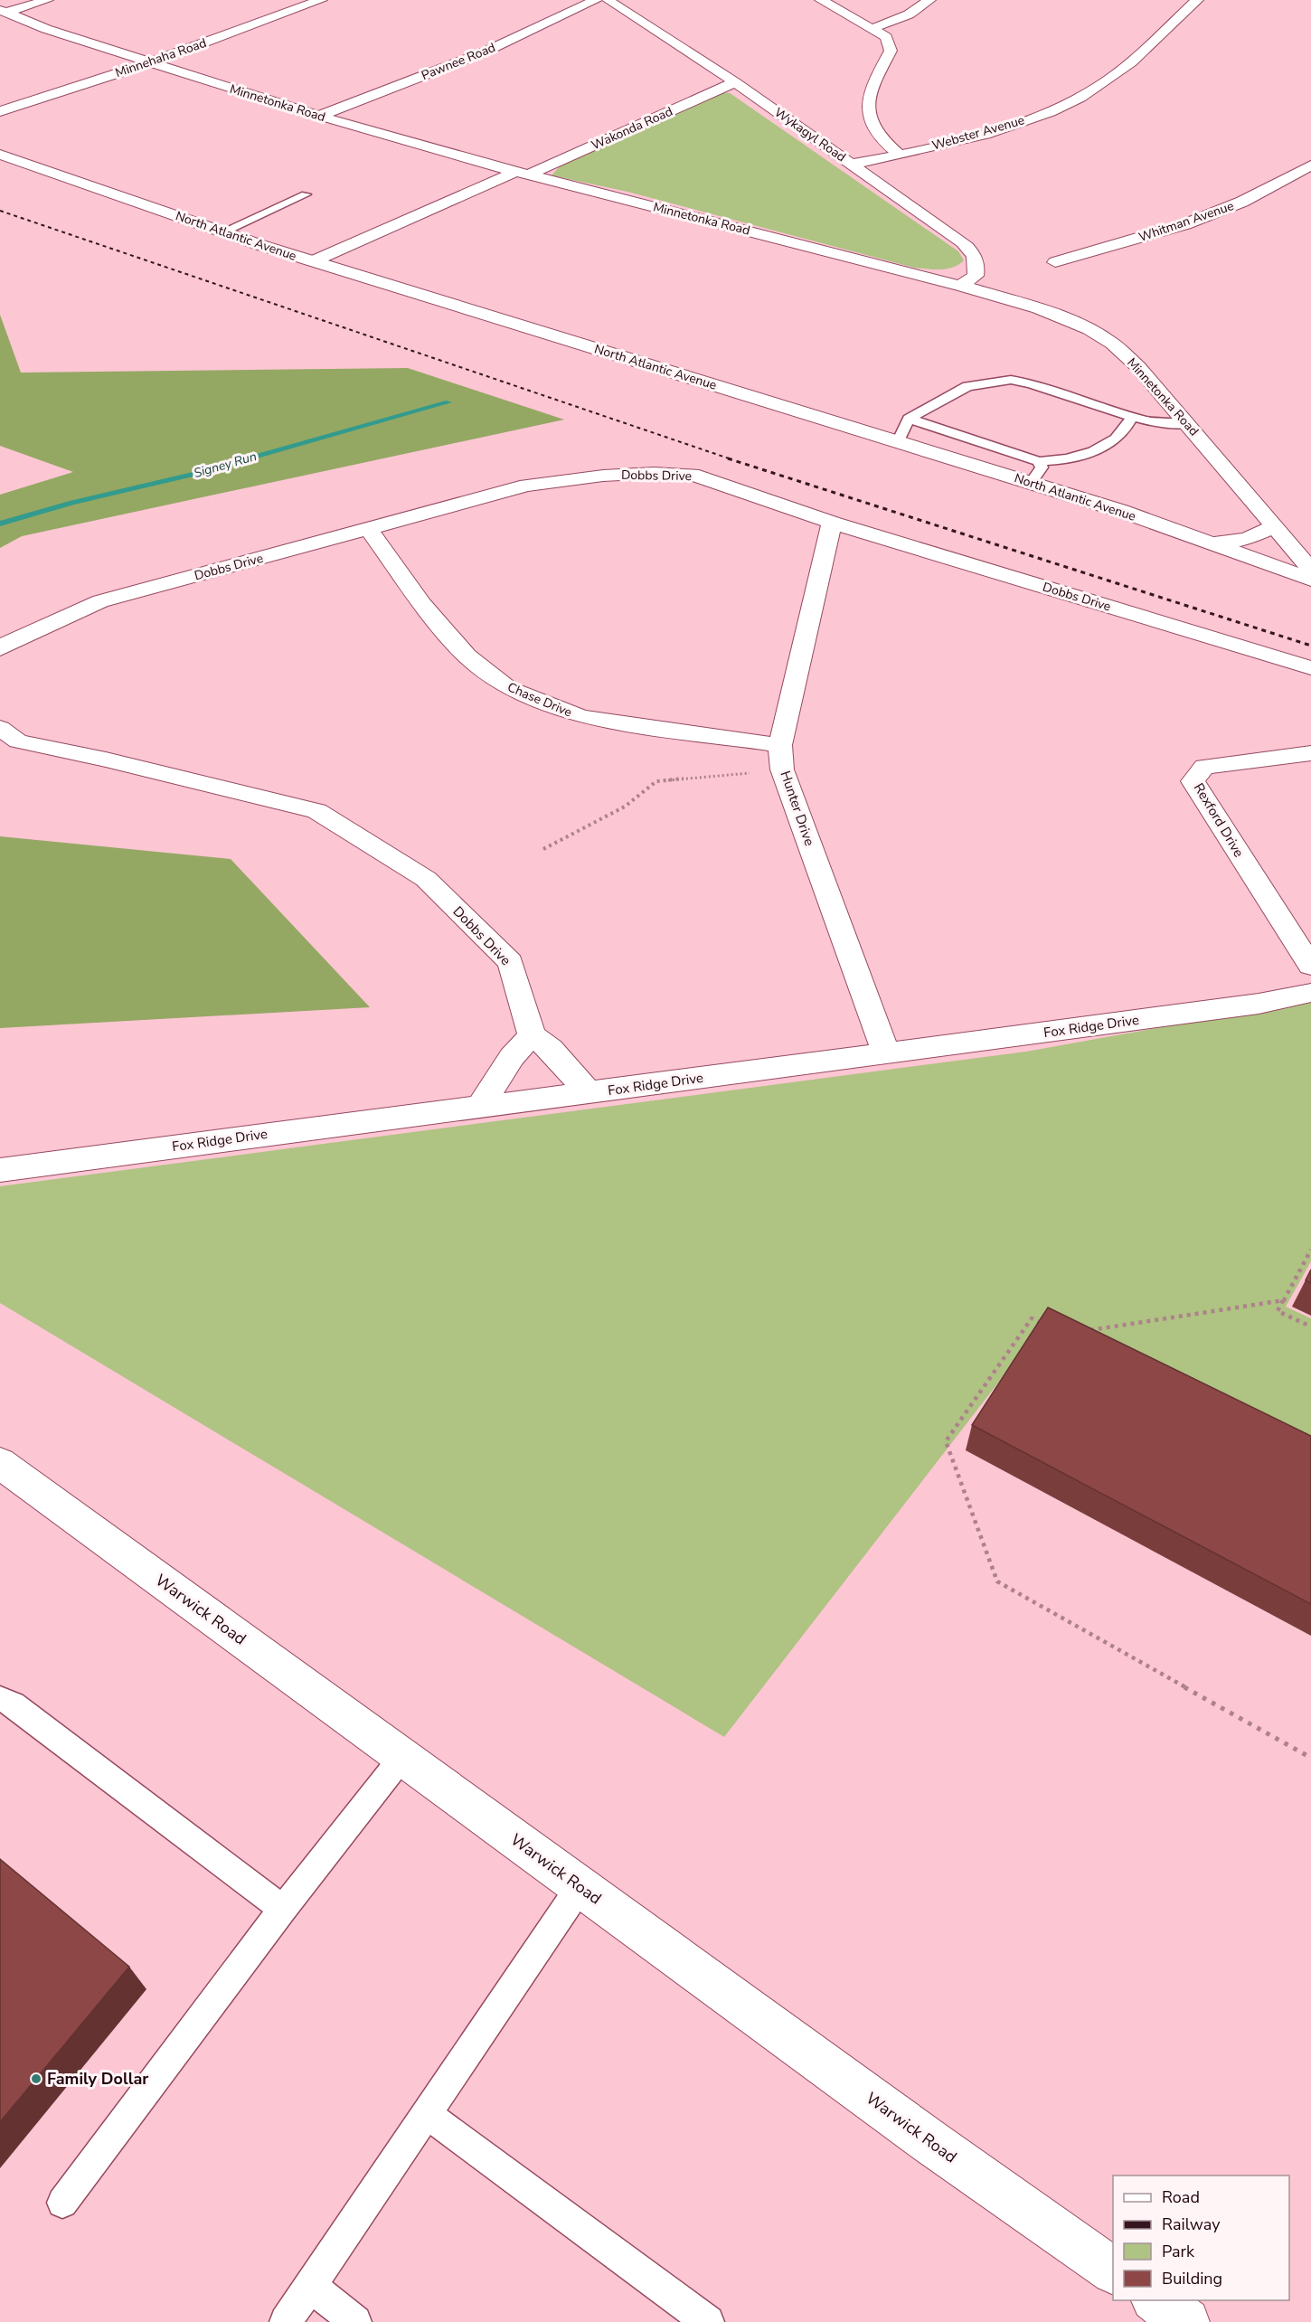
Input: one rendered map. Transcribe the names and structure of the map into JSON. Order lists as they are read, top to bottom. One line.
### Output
{"streets":{"street":["Minnehaha Road","Pawnee Road","Minnetonka Road","Wakonda Road","Webster Avenue","Wykagyl Road","Whitman Avenue","North Atlantic Avenue","Dobbs Drive","Chase Drive","Hunter Drive","Rexford Drive","Fox Ridge Drive","Warwick Road"]},"crossings":[["Minnehaha Road","Minnetonka Road"],["Pawnee Road","Minnetonka Road"],["Minnetonka Road","Wakonda Road"],["Minnetonka Road","Wykagyl Road"],["Wakonda Road","Wykagyl Road"],["Wakonda Road","North Atlantic Avenue"],["Webster Avenue","Wykagyl Road"],["Dobbs Drive","Chase Drive"],["Dobbs Drive","Hunter Drive"],["Chase Drive","Hunter Drive"],["Hunter Drive","Fox Ridge Drive"]],"water":["Signey Run"],"places":["Family Dollar"],"legend":["Road","Railway","Park","Building"]}
